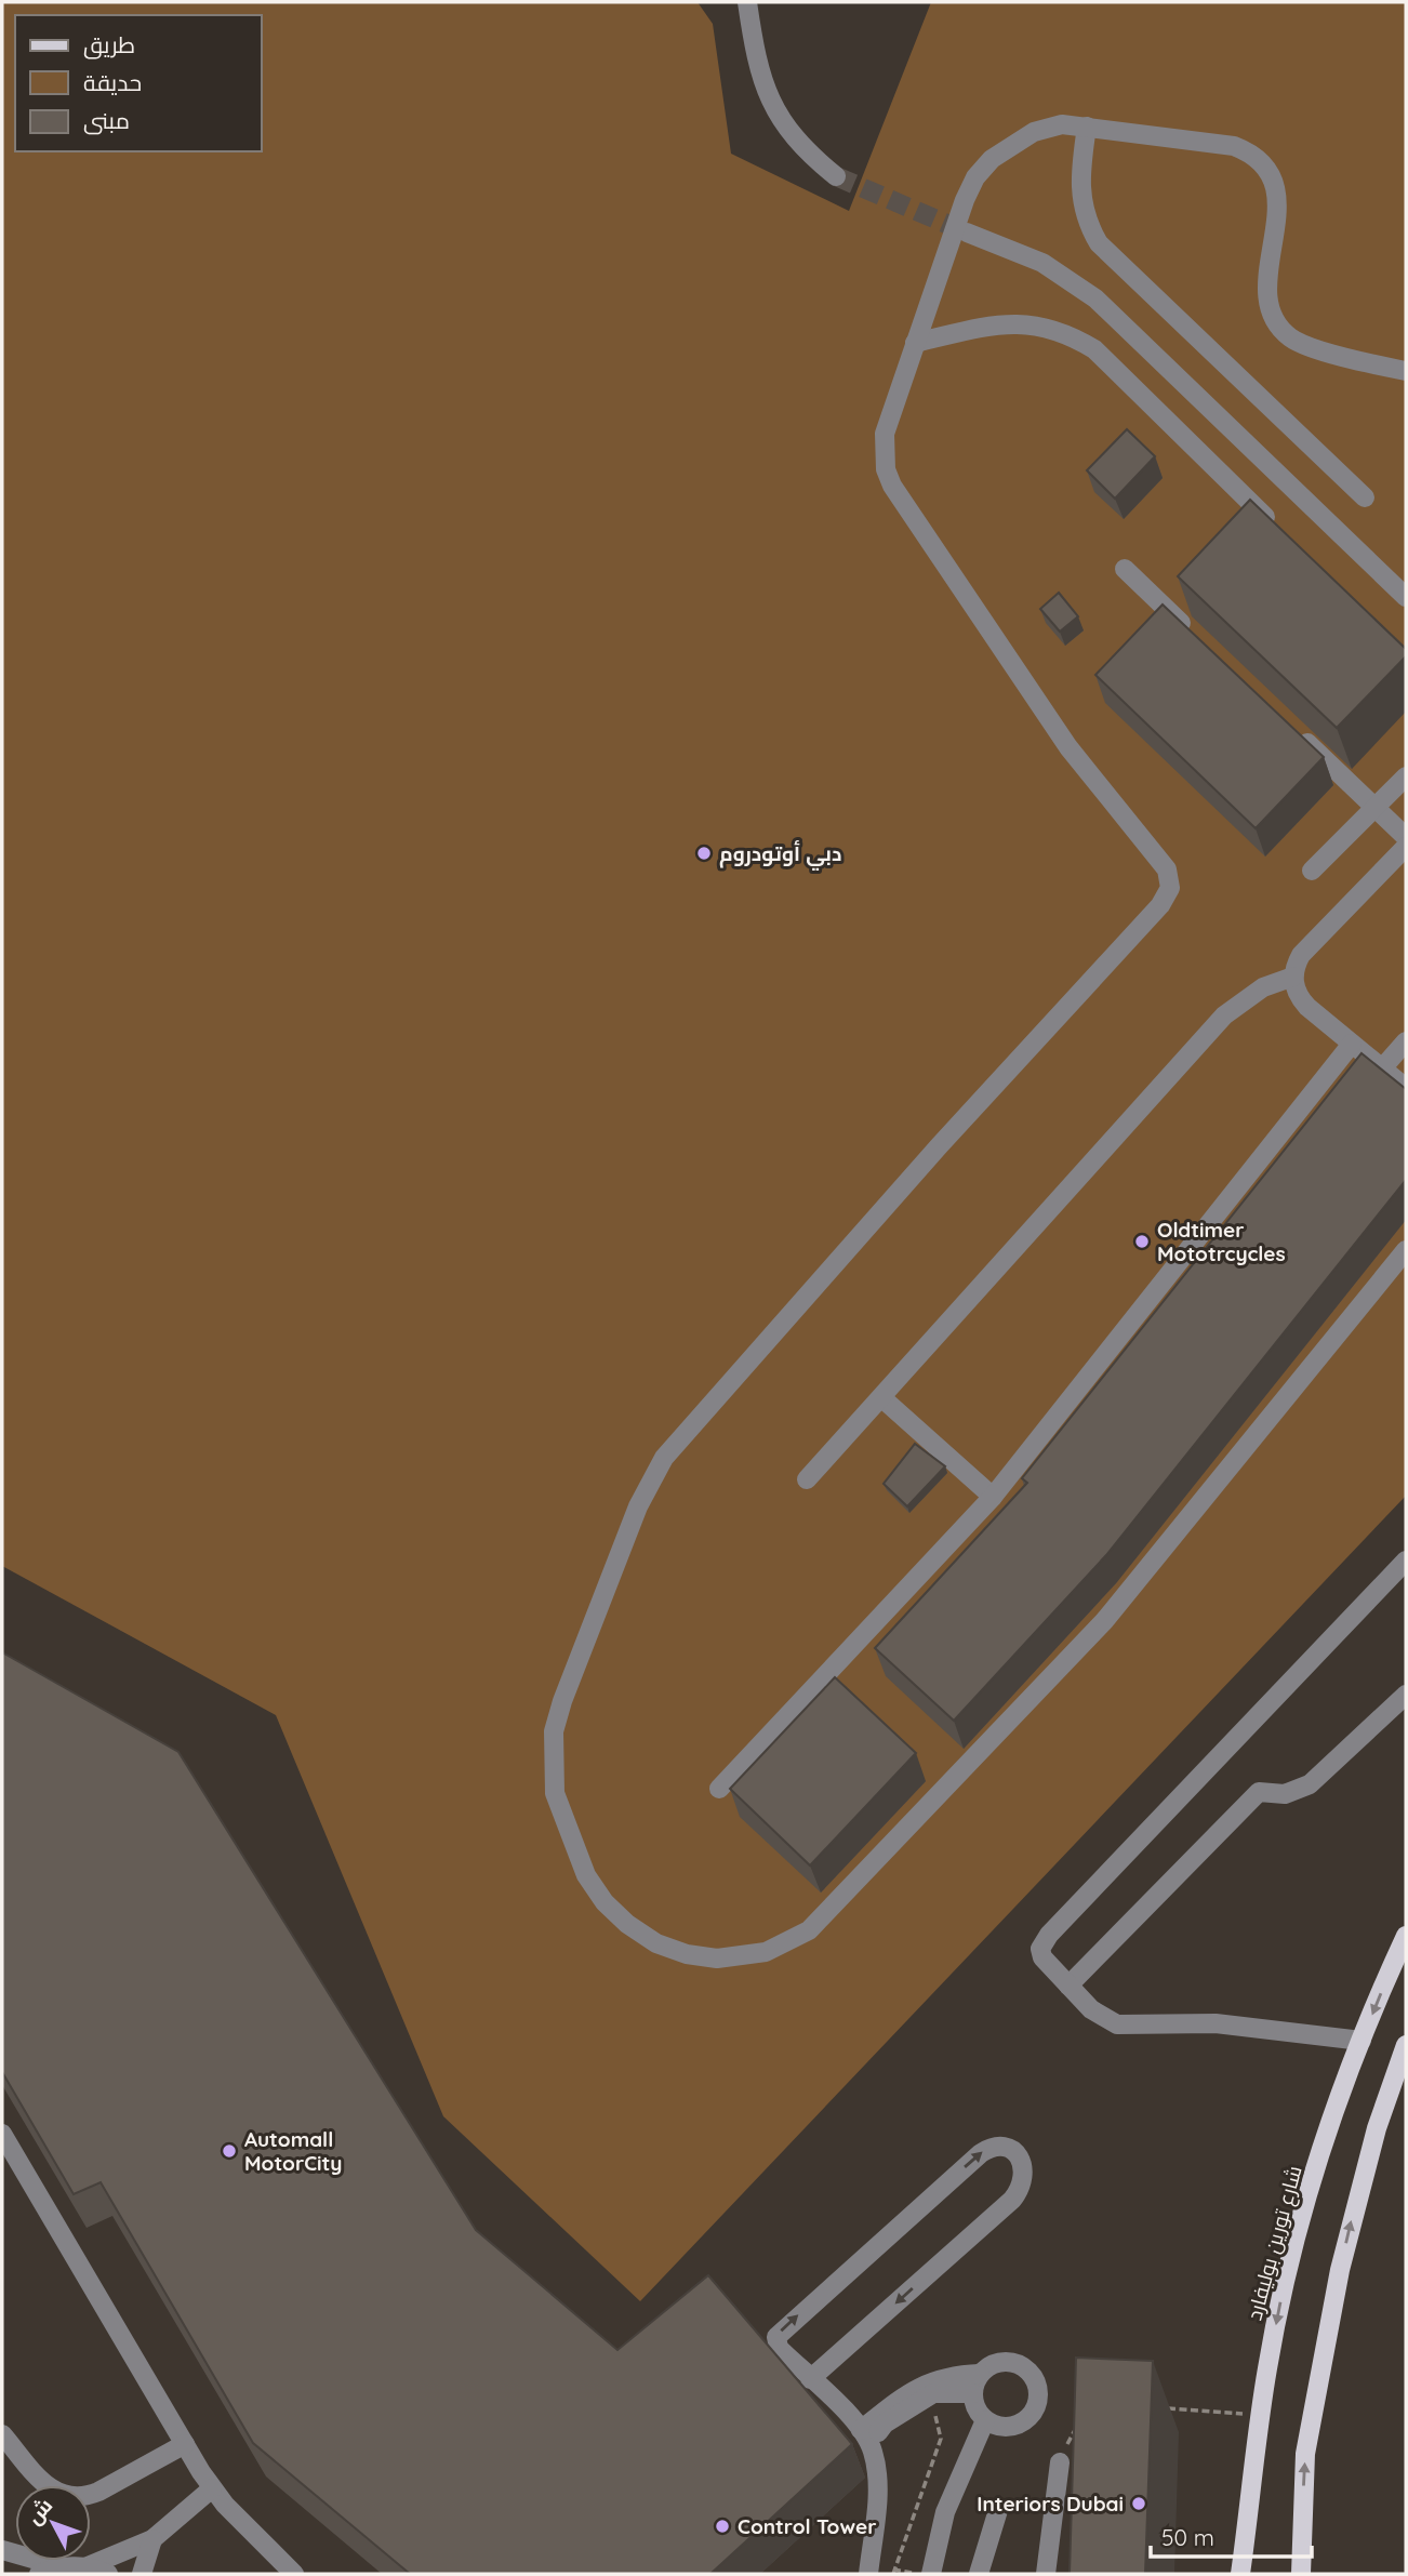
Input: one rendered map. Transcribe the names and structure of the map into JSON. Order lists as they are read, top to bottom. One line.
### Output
{"streets":{"main road":["شارع تورين بوليفارد"]},"places":["دبي أوتودروم","Oldtimer Mototrcycles","Automall MotorCity","Interiors Dubai","Control Tower"],"legend":["طريق","حديقة","مبنى"],"scale_bar":"50 m","north":"top left"}
